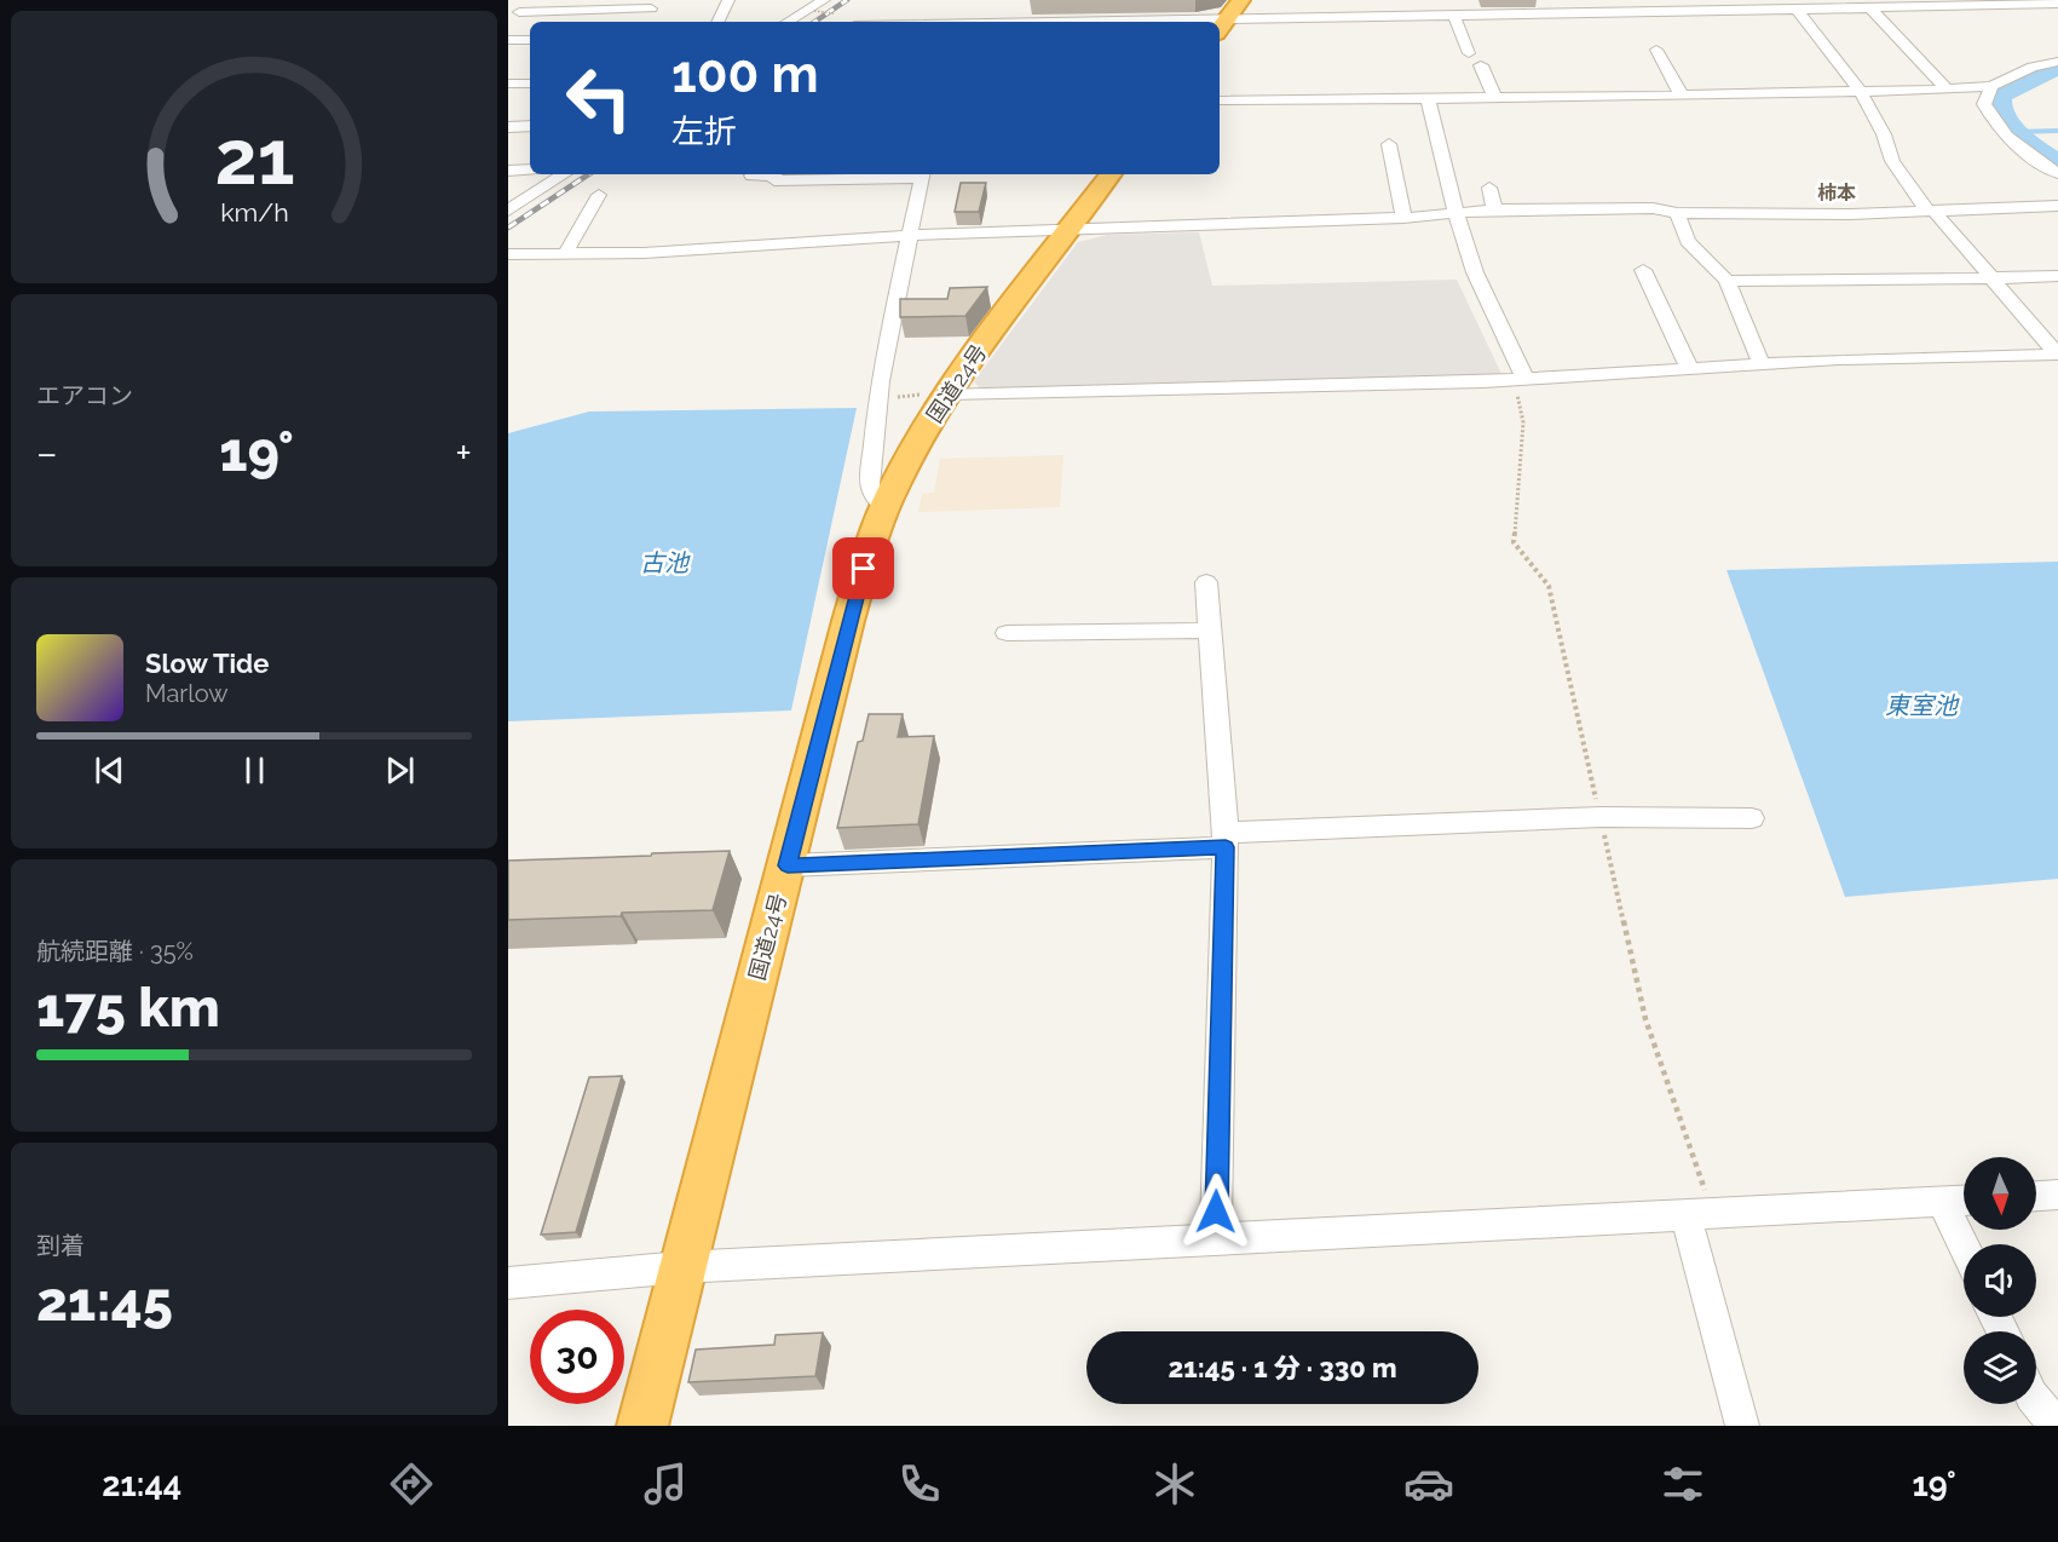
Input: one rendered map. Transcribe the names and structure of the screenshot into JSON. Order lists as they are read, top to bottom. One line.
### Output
{"streets":{"highway":["国道24号"]},"districts":["柿本"],"water":["古池","東室池"],"north":"bottom","page":{"turn":["100 m","左折"],"tile":["エアコン",["航続距離 · 35%","175 km"],["到着","21:45"]],"heat":["−","19°","+"],"song":["Slow Tide","Marlow"],"limit":"30","trip":"21:45 · 1 分 · 330 m","tabs":["21:44","19°"],"gauge":["21","km/h"]}}
